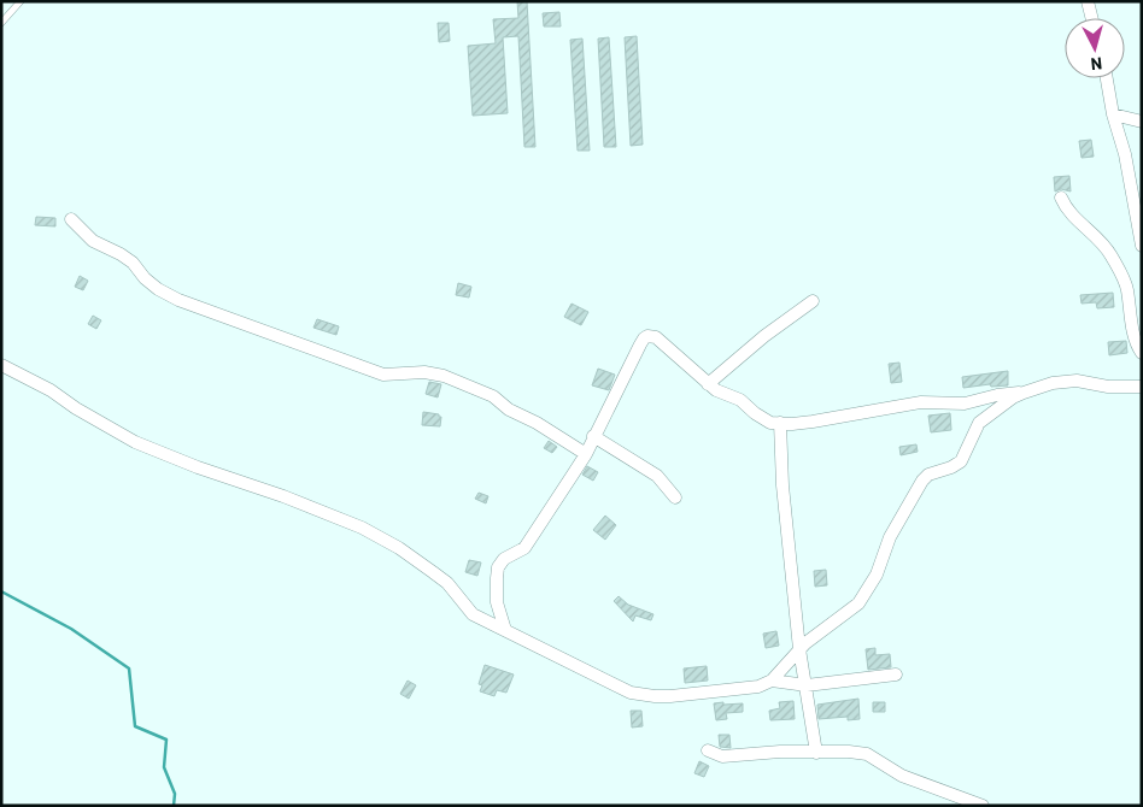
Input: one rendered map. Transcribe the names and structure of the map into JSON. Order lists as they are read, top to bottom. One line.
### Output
{"north":"bottom"}
